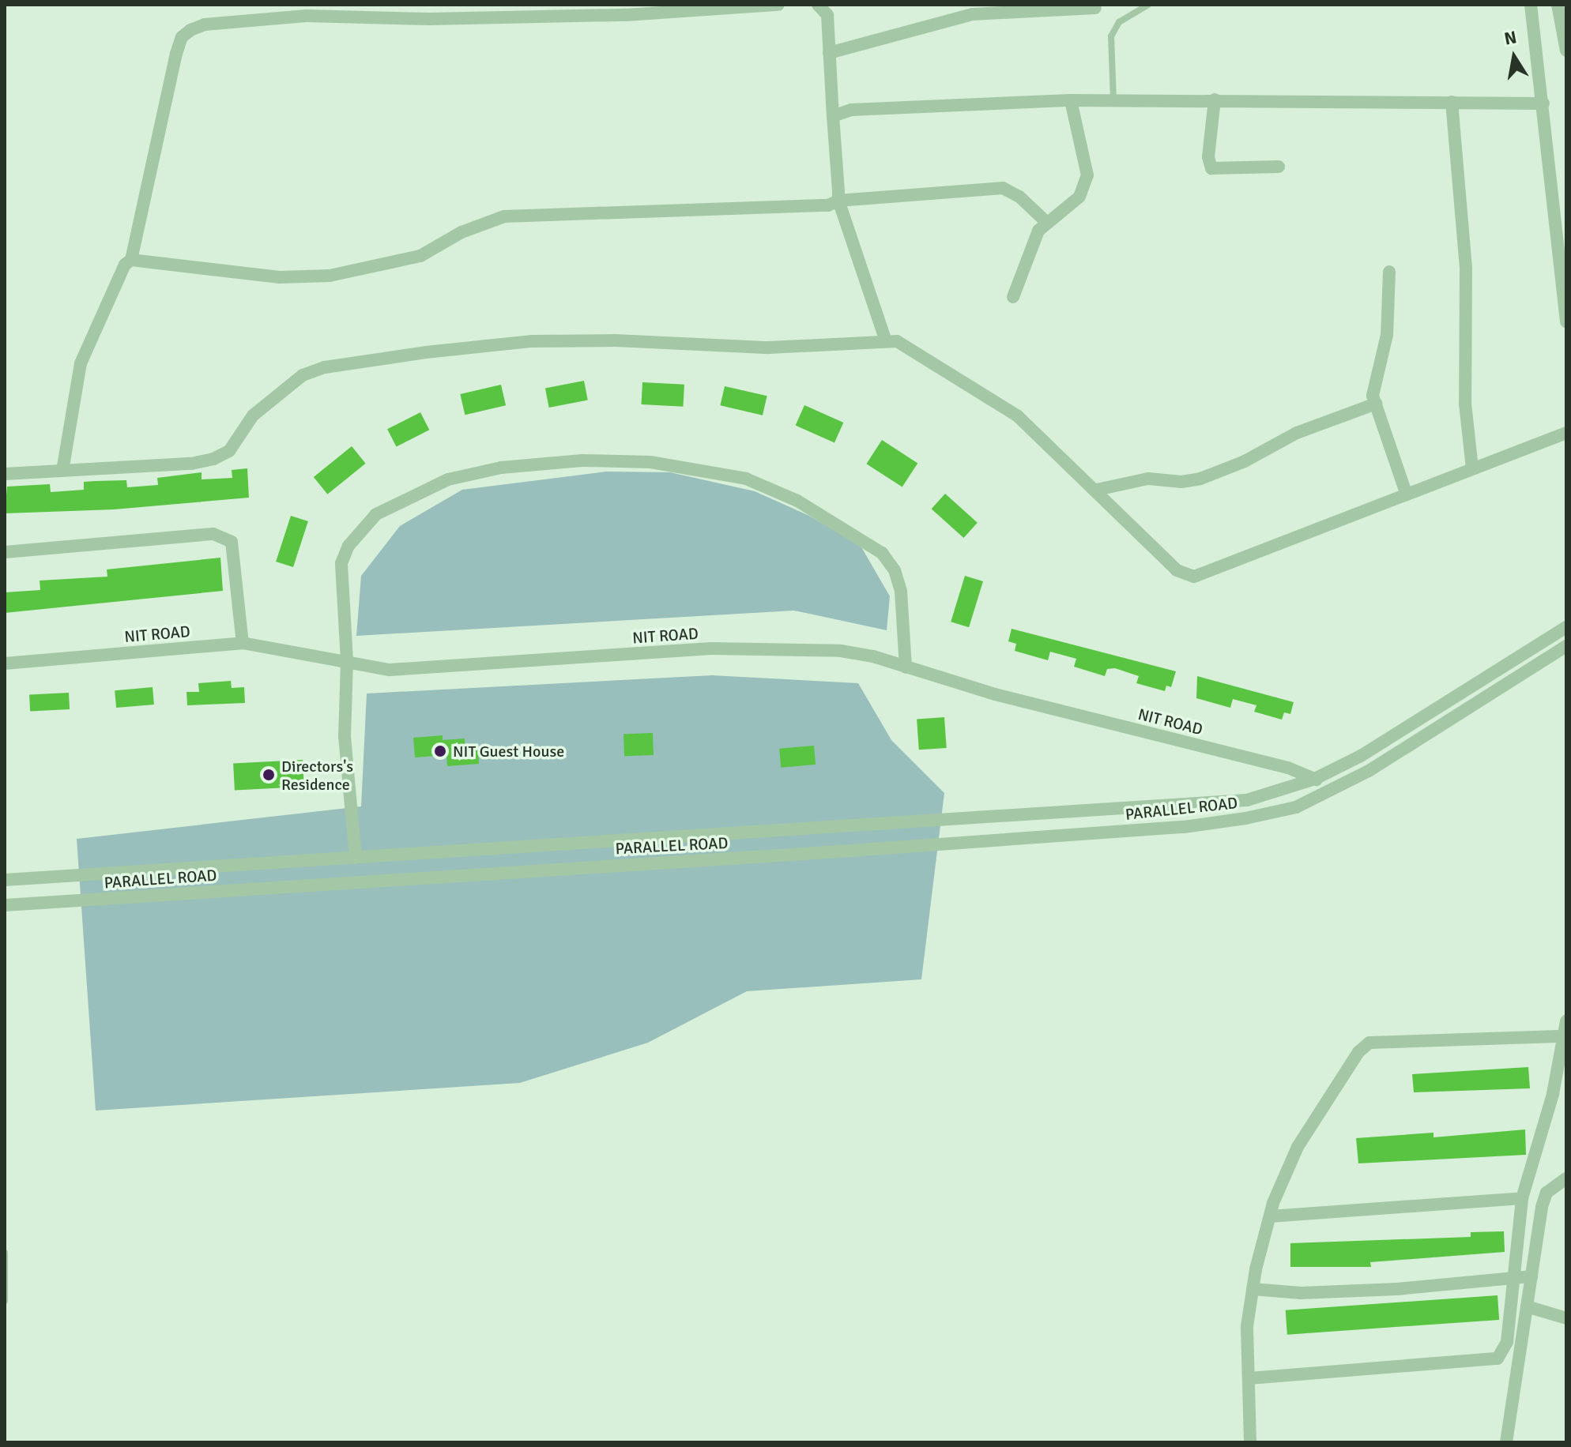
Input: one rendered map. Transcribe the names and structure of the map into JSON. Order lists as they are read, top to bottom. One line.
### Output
{"streets":{"street":["NIT ROAD","PARALLEL ROAD"]},"crossings":[["NIT ROAD","PARALLEL ROAD"]],"places":["NIT Guest House","Directors's Residence"],"north":"top"}
